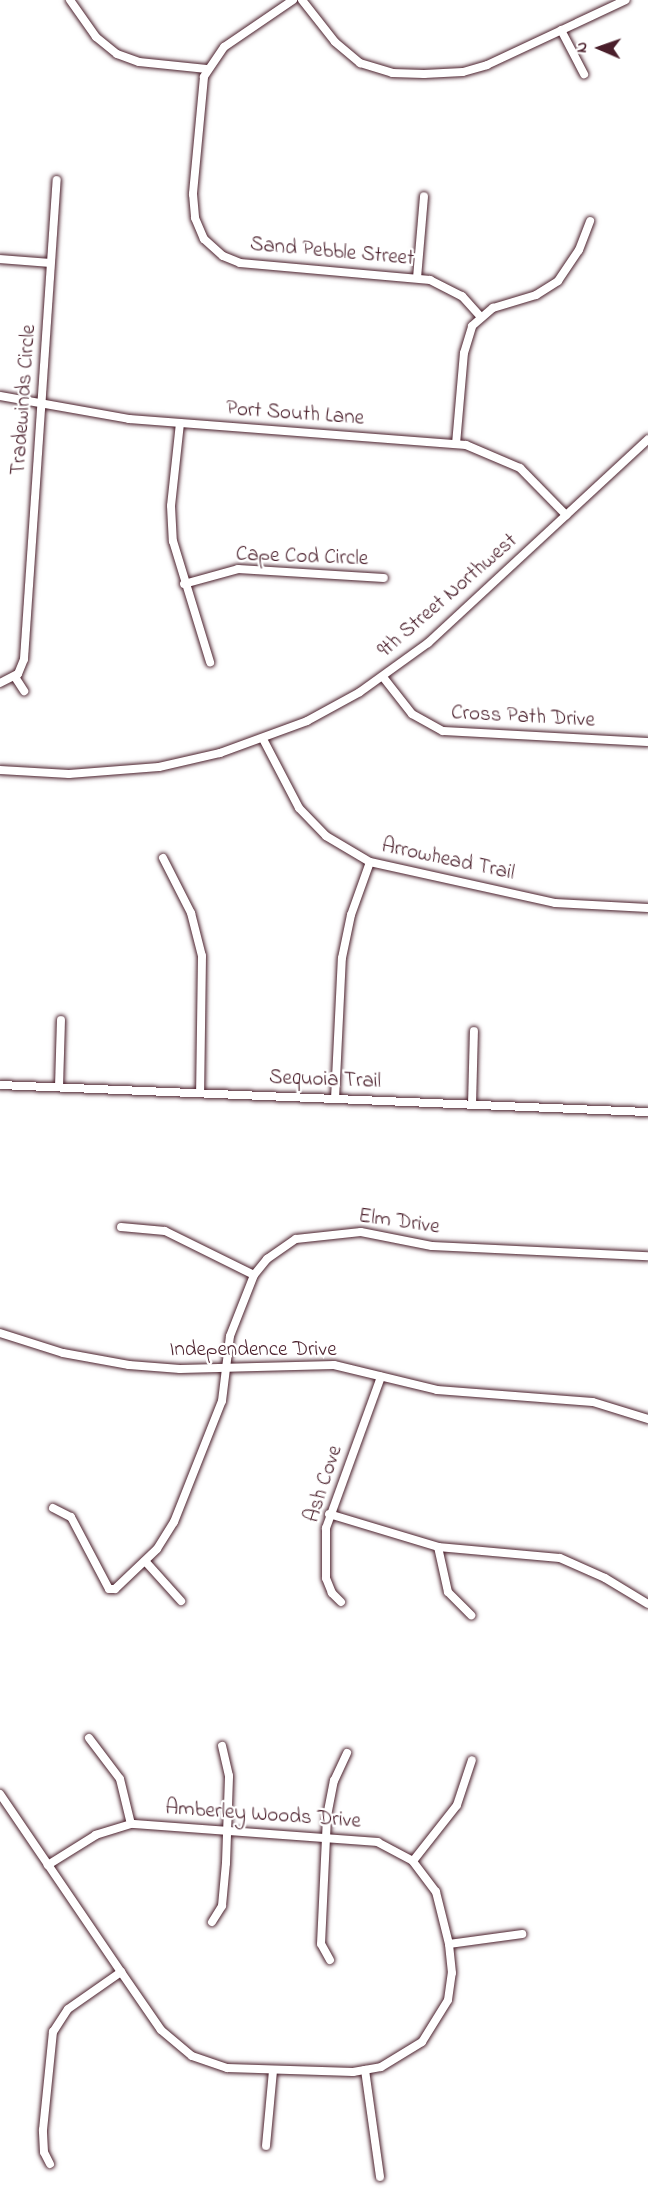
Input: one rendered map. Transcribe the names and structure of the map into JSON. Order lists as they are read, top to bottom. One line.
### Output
{"streets":{"street":["Sand Pebble Street","Tradewinds Circle","Port South Lane","Cape Cod Circle","9th Street Northwest","Cross Path Drive","Arrowhead Trail","Sequoia Trail","Elm Drive","Independence Drive","Ash Cove","Amberley Woods Drive"]},"crossings":[["Tradewinds Circle","Port South Lane"],["Port South Lane","9th Street Northwest"],["9th Street Northwest","Cross Path Drive"],["9th Street Northwest","Arrowhead Trail"],["Elm Drive","Independence Drive"],["Independence Drive","Ash Cove"]],"north":"left"}
